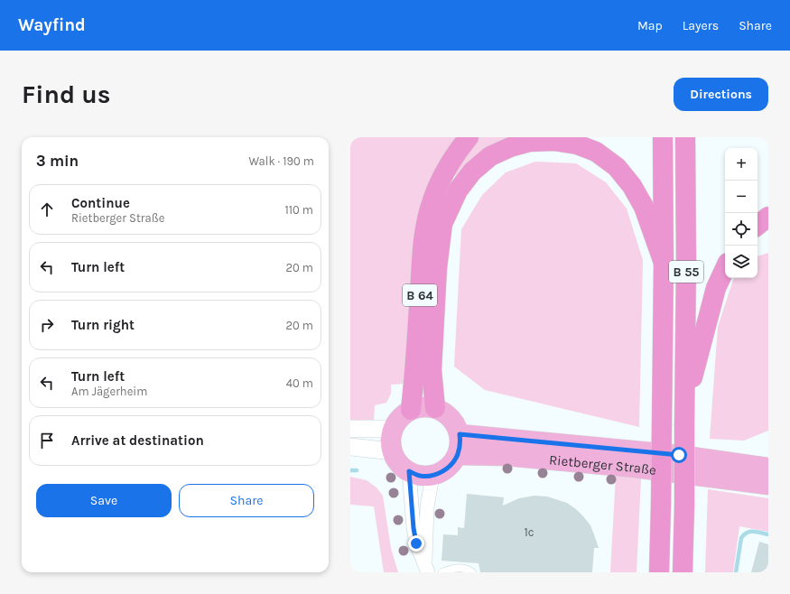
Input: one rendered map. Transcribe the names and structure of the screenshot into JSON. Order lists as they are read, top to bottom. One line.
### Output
{"streets":{"highway":["B 55","B 64"],"main road":["Rietberger Straße"]},"crossings":[["B 55","B 64"],["B 55","Rietberger Straße"],["B 64","Rietberger Straße"]],"house_numbers":["1c"],"page":{"header":"Wayfind","nav":["Map","Layers","Share"],"buttons":["Directions",["Save","Share"]],"title":"Find us","heading":["3 min","Walk · 190 m"],"map_buttons":["+","−"],"list":[["Continue","Rietberger Straße","110 m"],["Turn left","20 m"],["Turn right","20 m"],["Turn left","Am Jägerheim","40 m"],"Arrive at destination"]}}
